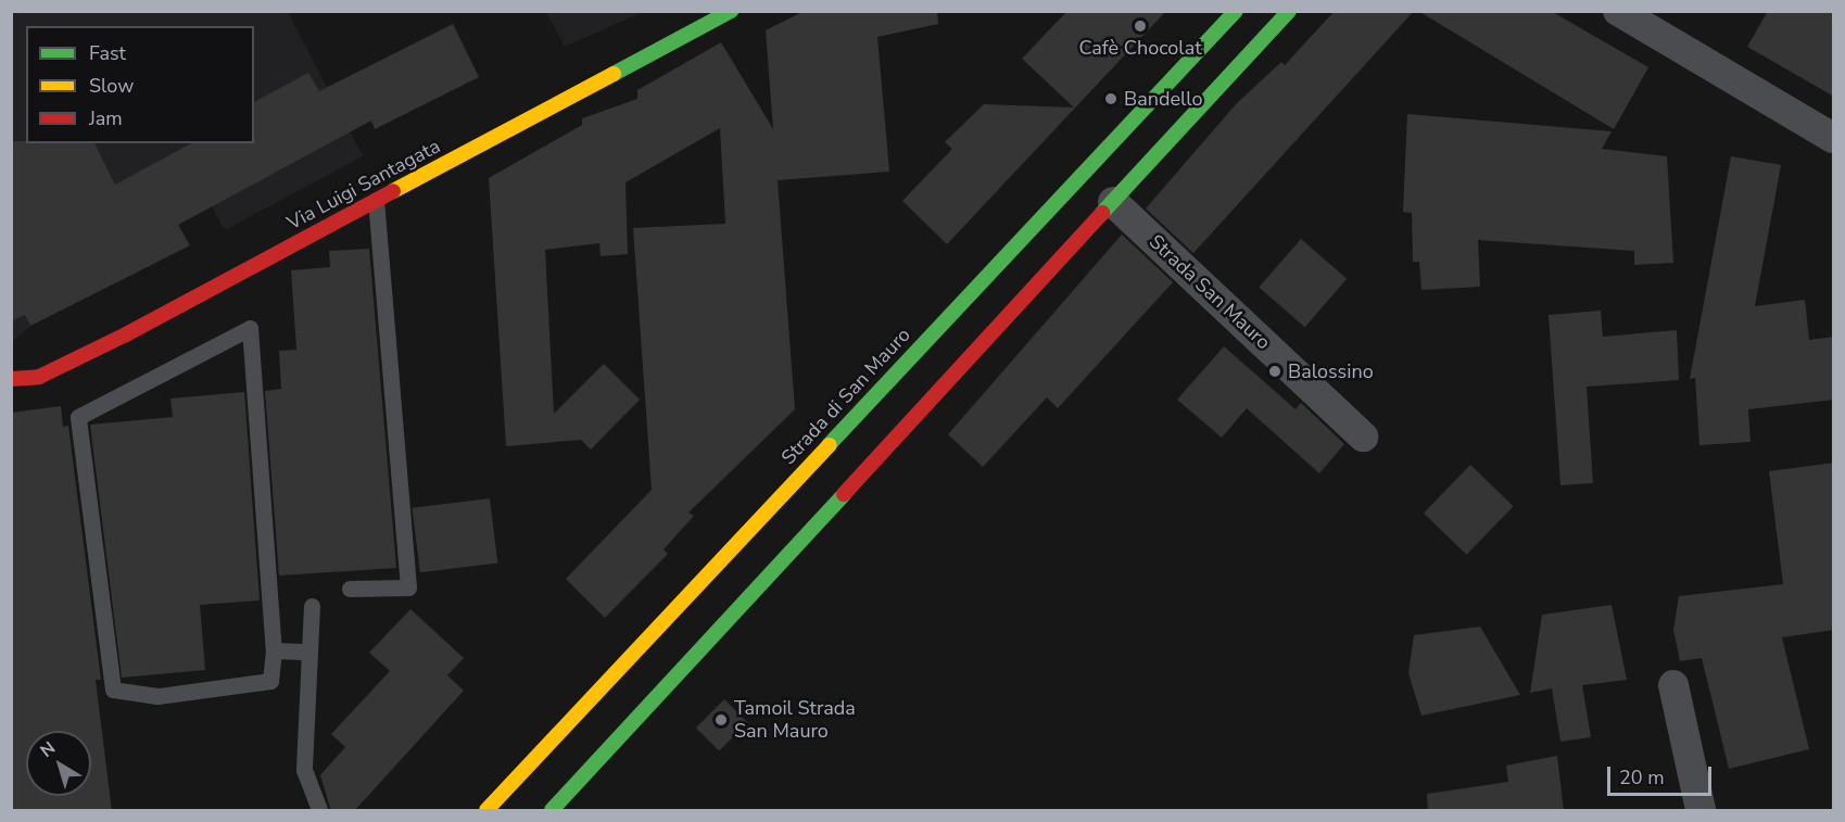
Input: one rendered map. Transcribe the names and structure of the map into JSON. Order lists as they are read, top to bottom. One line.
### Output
{"streets":{"main road":["Via Luigi Santagata","Strada di San Mauro"],"street":["Strada San Mauro"]},"places":["Cafè Chocolat","Bandello","Balossino","Tamoil Strada San Mauro"],"legend":["Fast","Slow","Jam"],"scale_bar":"20 m","north":"top left"}
